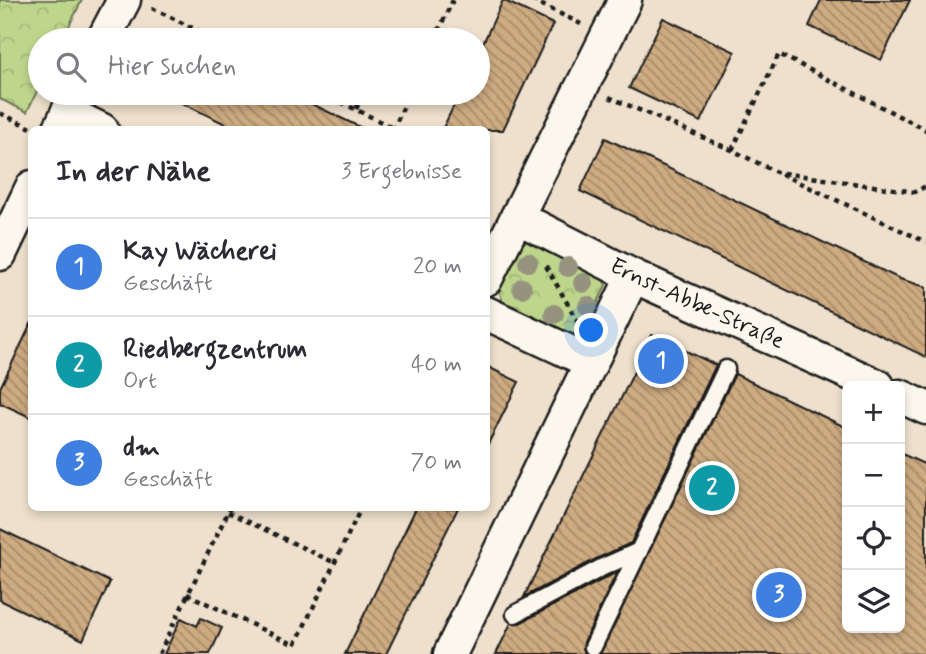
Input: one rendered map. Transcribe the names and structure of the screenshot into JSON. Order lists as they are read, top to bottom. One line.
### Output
{"streets":{"street":["Ernst-Abbe-Straße"]},"page":{"search":"Hier suchen","heading":["In der Nähe","3 Ergebnisse"],"list":[{"mark":"1","name":"Kay Wächerei","note":"Geschäft","value":"20 m"},{"mark":"2","name":"Riedbergzentrum","note":"Ort","value":"40 m"},{"mark":"3","name":"dm","note":"Geschäft","value":"70 m"}],"pins":["1","2","3"],"map_buttons":["+","−"]}}
